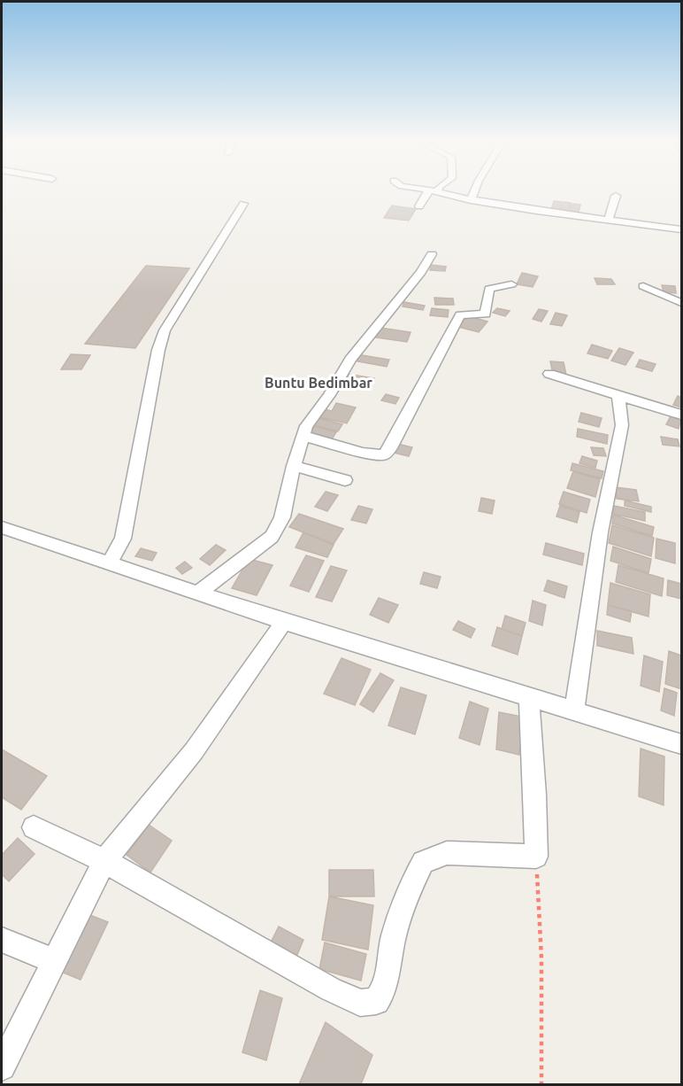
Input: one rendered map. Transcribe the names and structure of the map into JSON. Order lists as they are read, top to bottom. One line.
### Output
{"districts":["Buntu Bedimbar"]}
